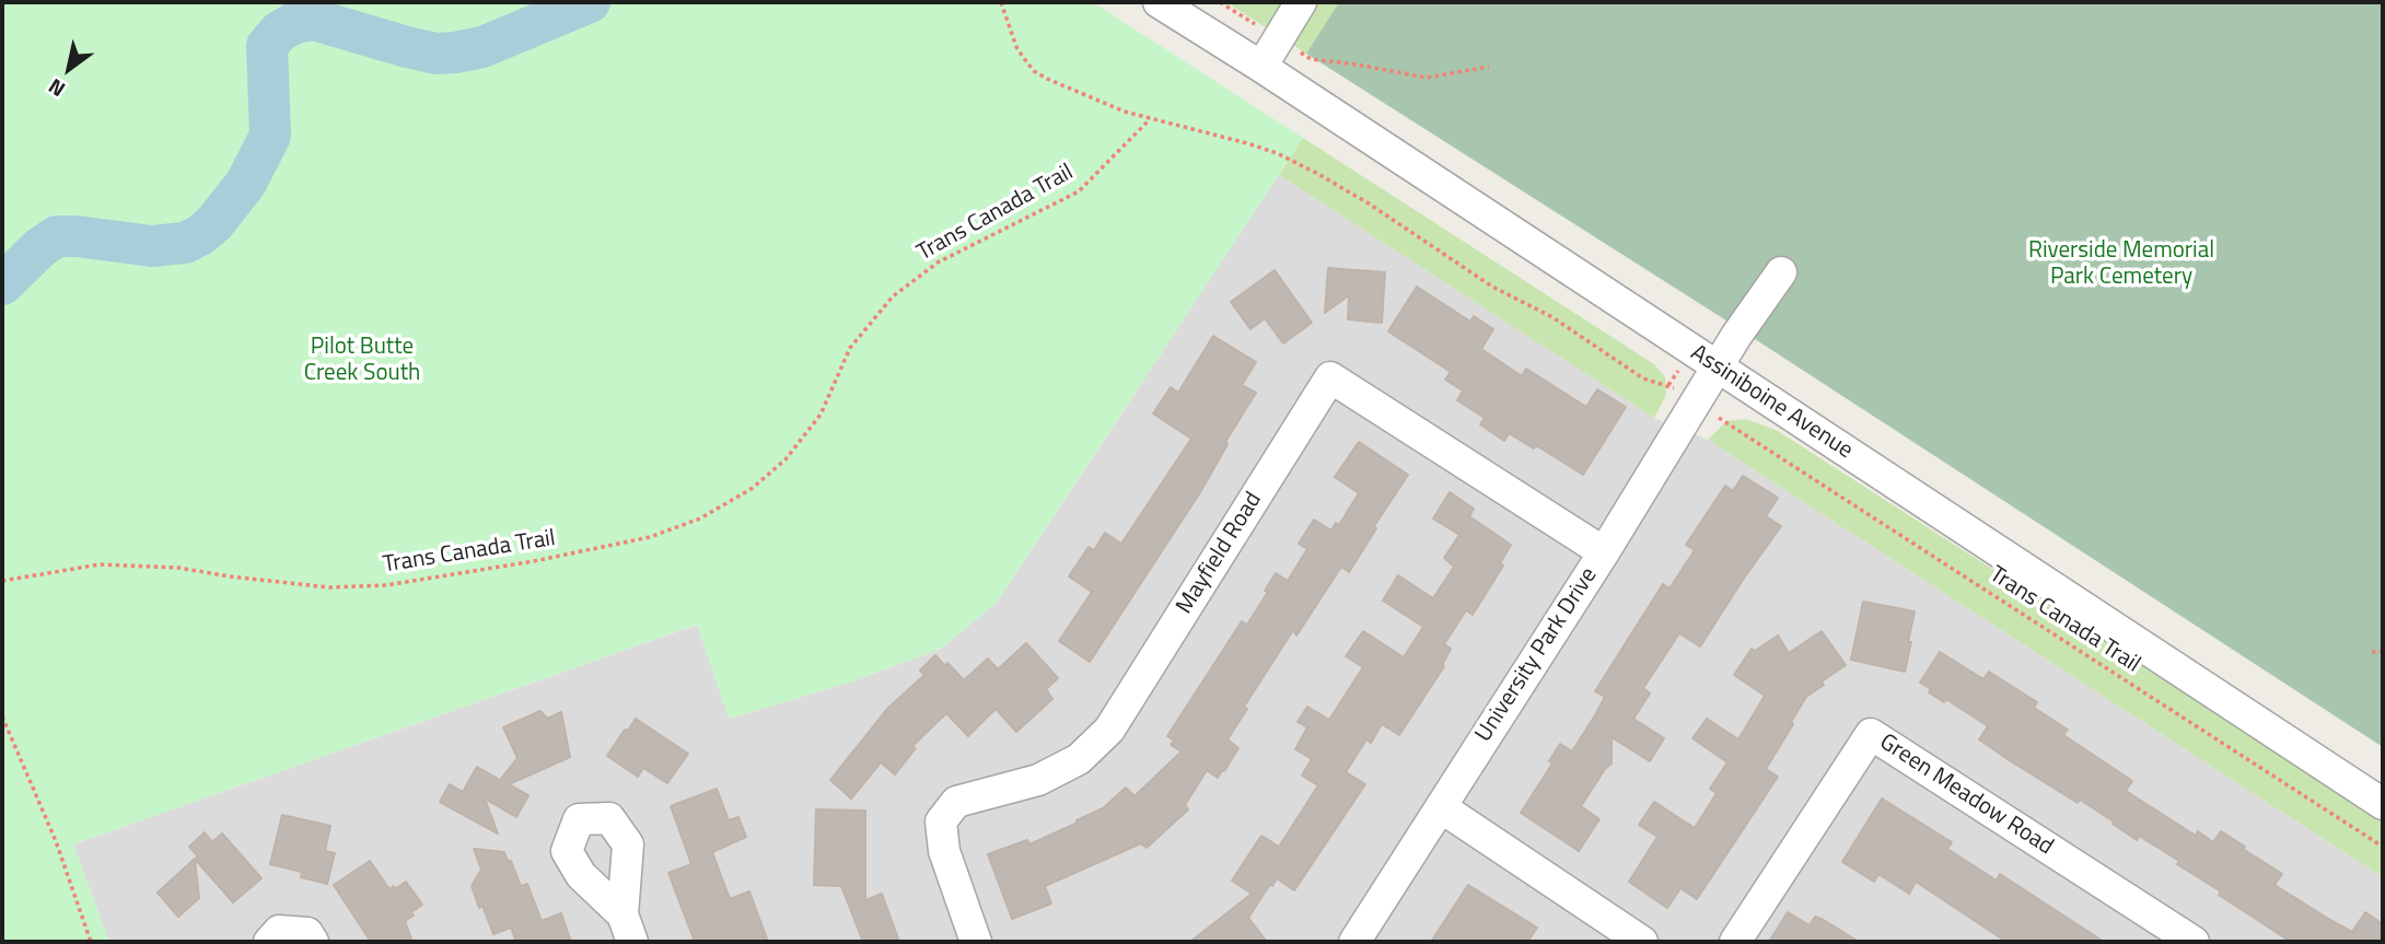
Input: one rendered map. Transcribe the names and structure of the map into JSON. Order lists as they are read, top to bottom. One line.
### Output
{"streets":{"street":["Assiniboine Avenue","Mayfield Road","University Park Drive","Green Meadow Road"],"path":["Trans Canada Trail"]},"crossings":[["Assiniboine Avenue","University Park Drive"],["Mayfield Road","University Park Drive"]],"parks":["Riverside Memorial Park Cemetery","Pilot Butte Creek South"],"north":"bottom left"}
